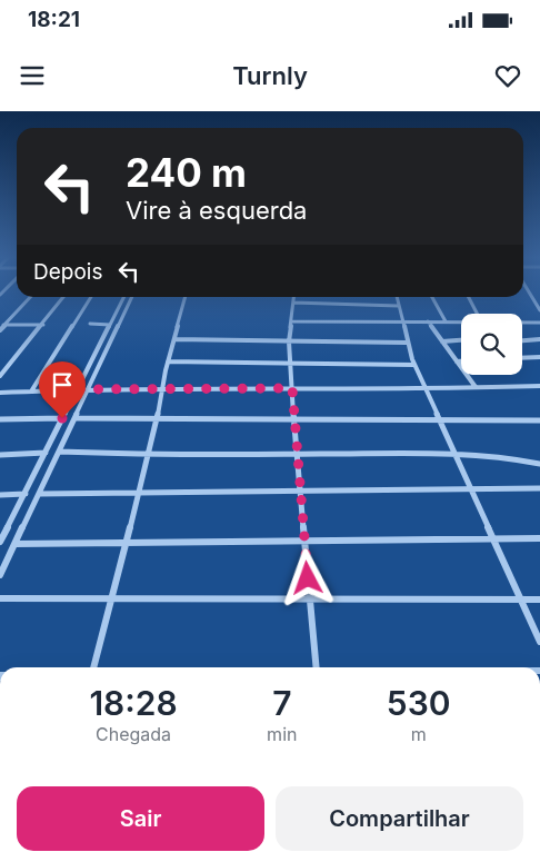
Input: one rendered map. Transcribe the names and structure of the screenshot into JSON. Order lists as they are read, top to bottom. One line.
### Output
{"page":{"status":"18:21","header":"Turnly","turn":["240 m","Vire à esquerda"],"then":"Depois","eta":["18:28","Chegada","7","min","530","m"],"buttons":["Sair","Compartilhar"]}}
